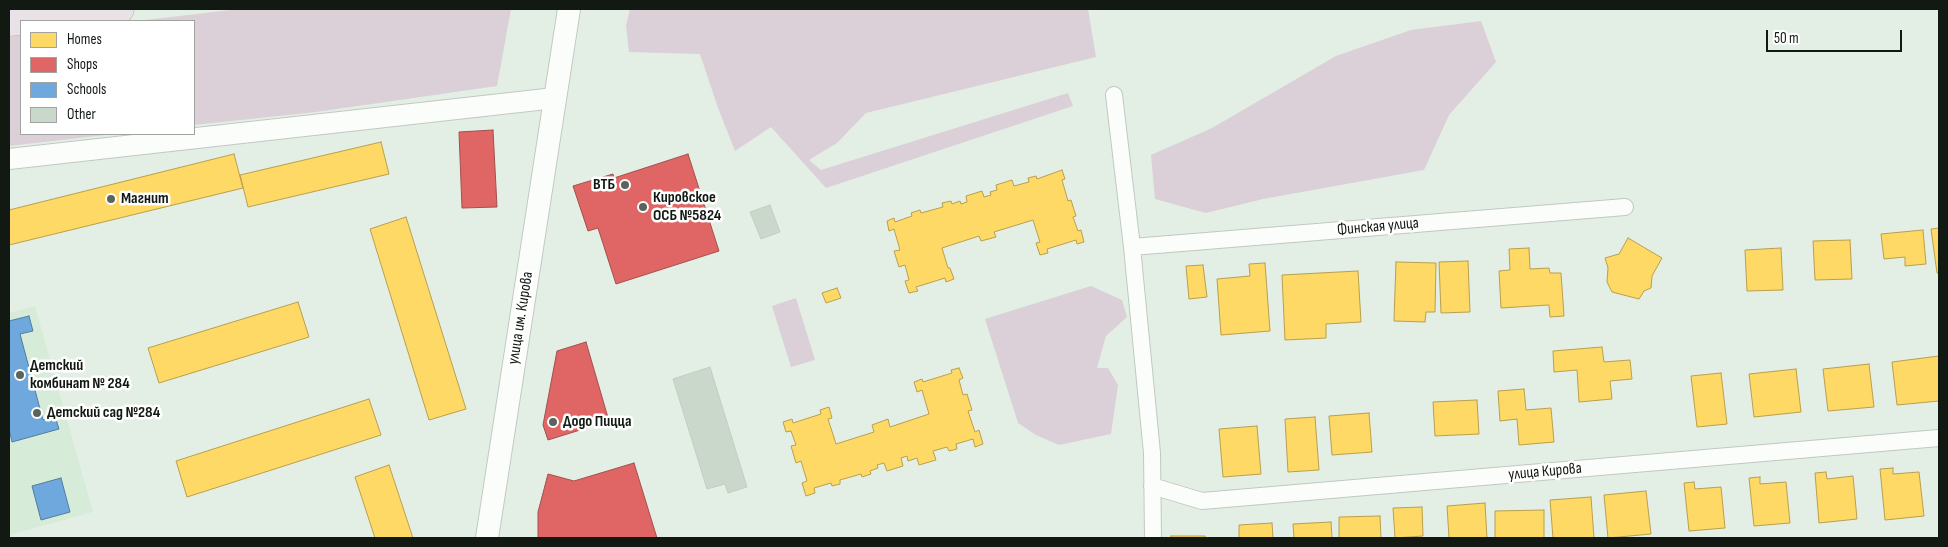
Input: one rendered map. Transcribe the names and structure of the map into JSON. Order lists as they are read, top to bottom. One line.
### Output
{"streets":{"main road":["улица им. Кирова"],"street":["Финская улица","улица Кирова"]},"places":["ВТБ","Магнит","Кировское ОСБ №5824","Детский комбинат № 284","Детский сад №284","Додо Пицца"],"legend":["Homes","Shops","Schools","Other"],"scale_bar":"50 m"}
